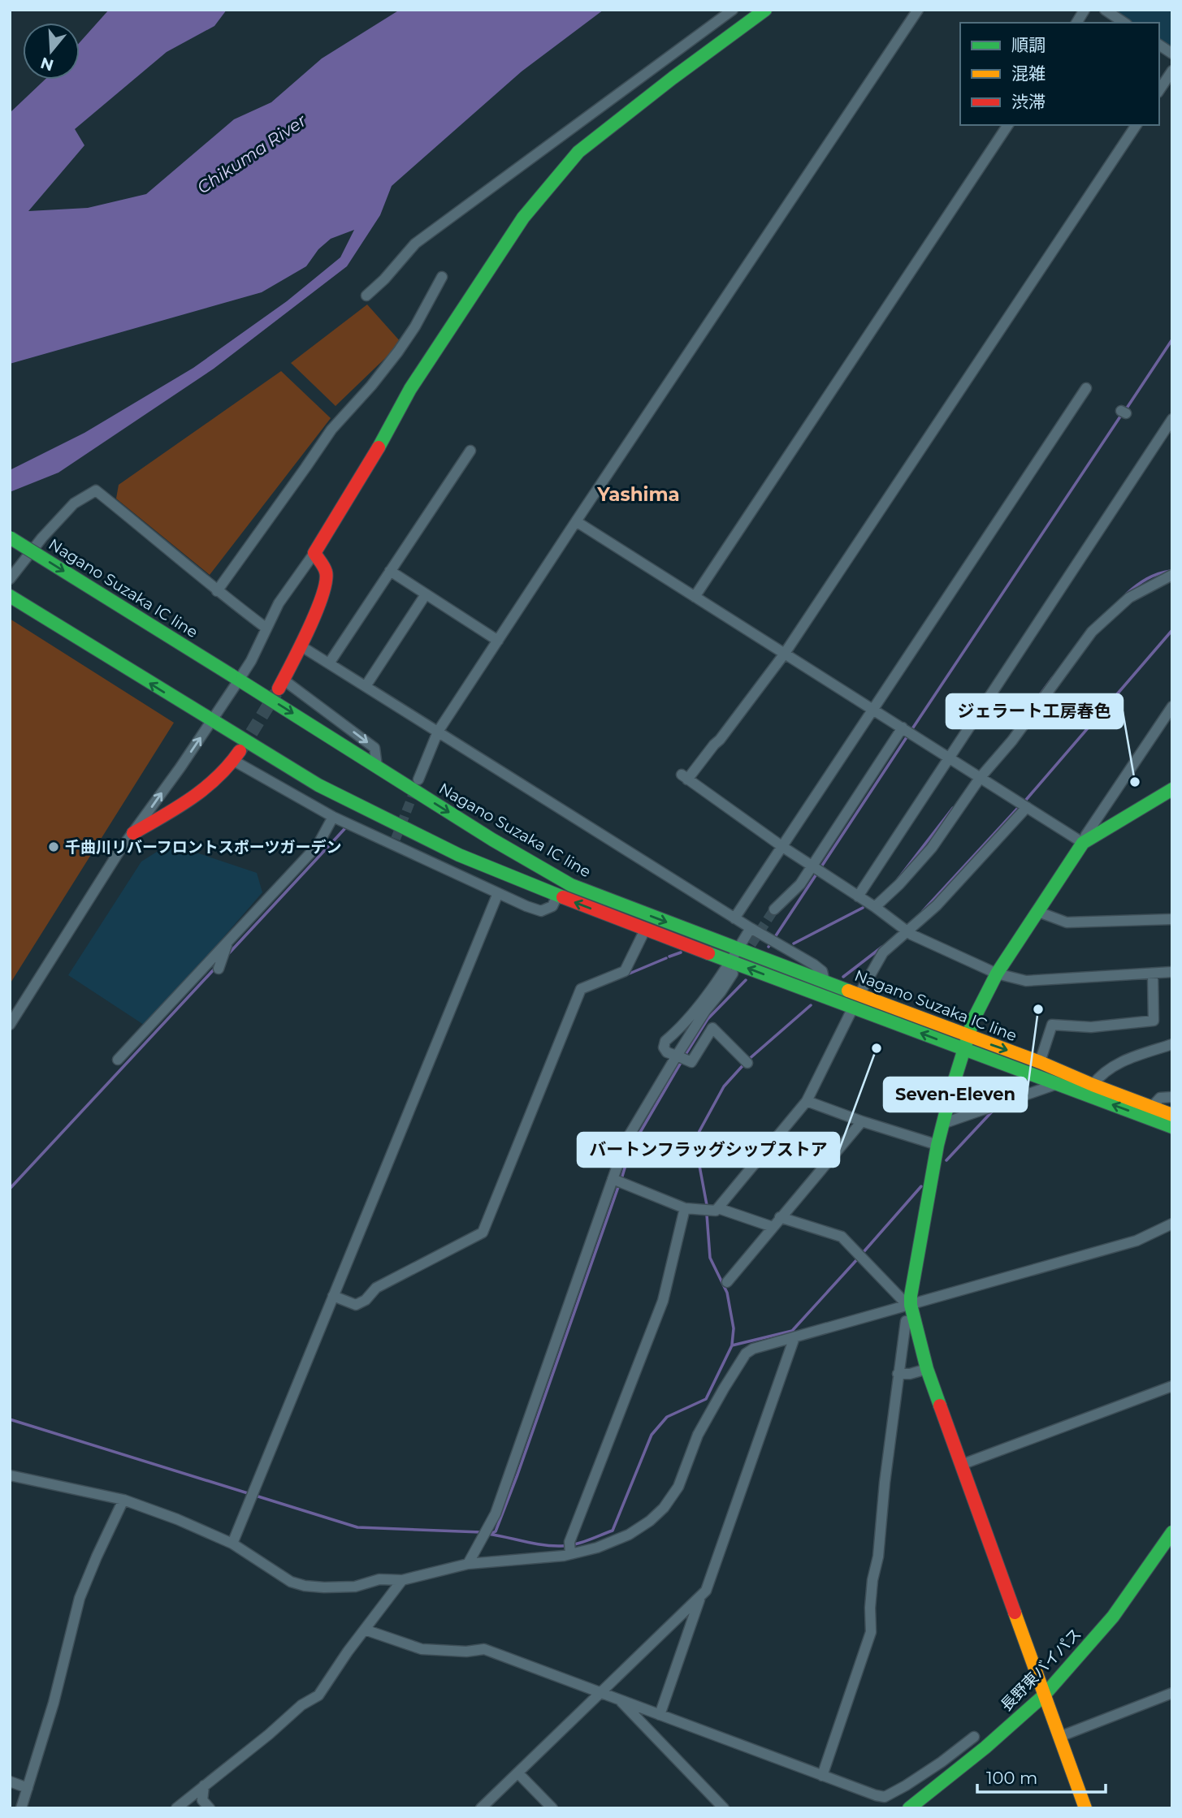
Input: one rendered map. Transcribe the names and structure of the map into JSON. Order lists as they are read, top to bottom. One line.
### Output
{"streets":{"main road":["Nagano Suzaka IC line","長野東バイパス"]},"districts":["Yashima"],"water":["Chikuma River"],"places":["ジェラート工房春色","千曲川リバーフロントスポーツガーデン","Seven-Eleven","バートンフラッグシップストア"],"legend":["順調","混雑","渋滞"],"scale_bar":"100 m","north":"bottom"}
